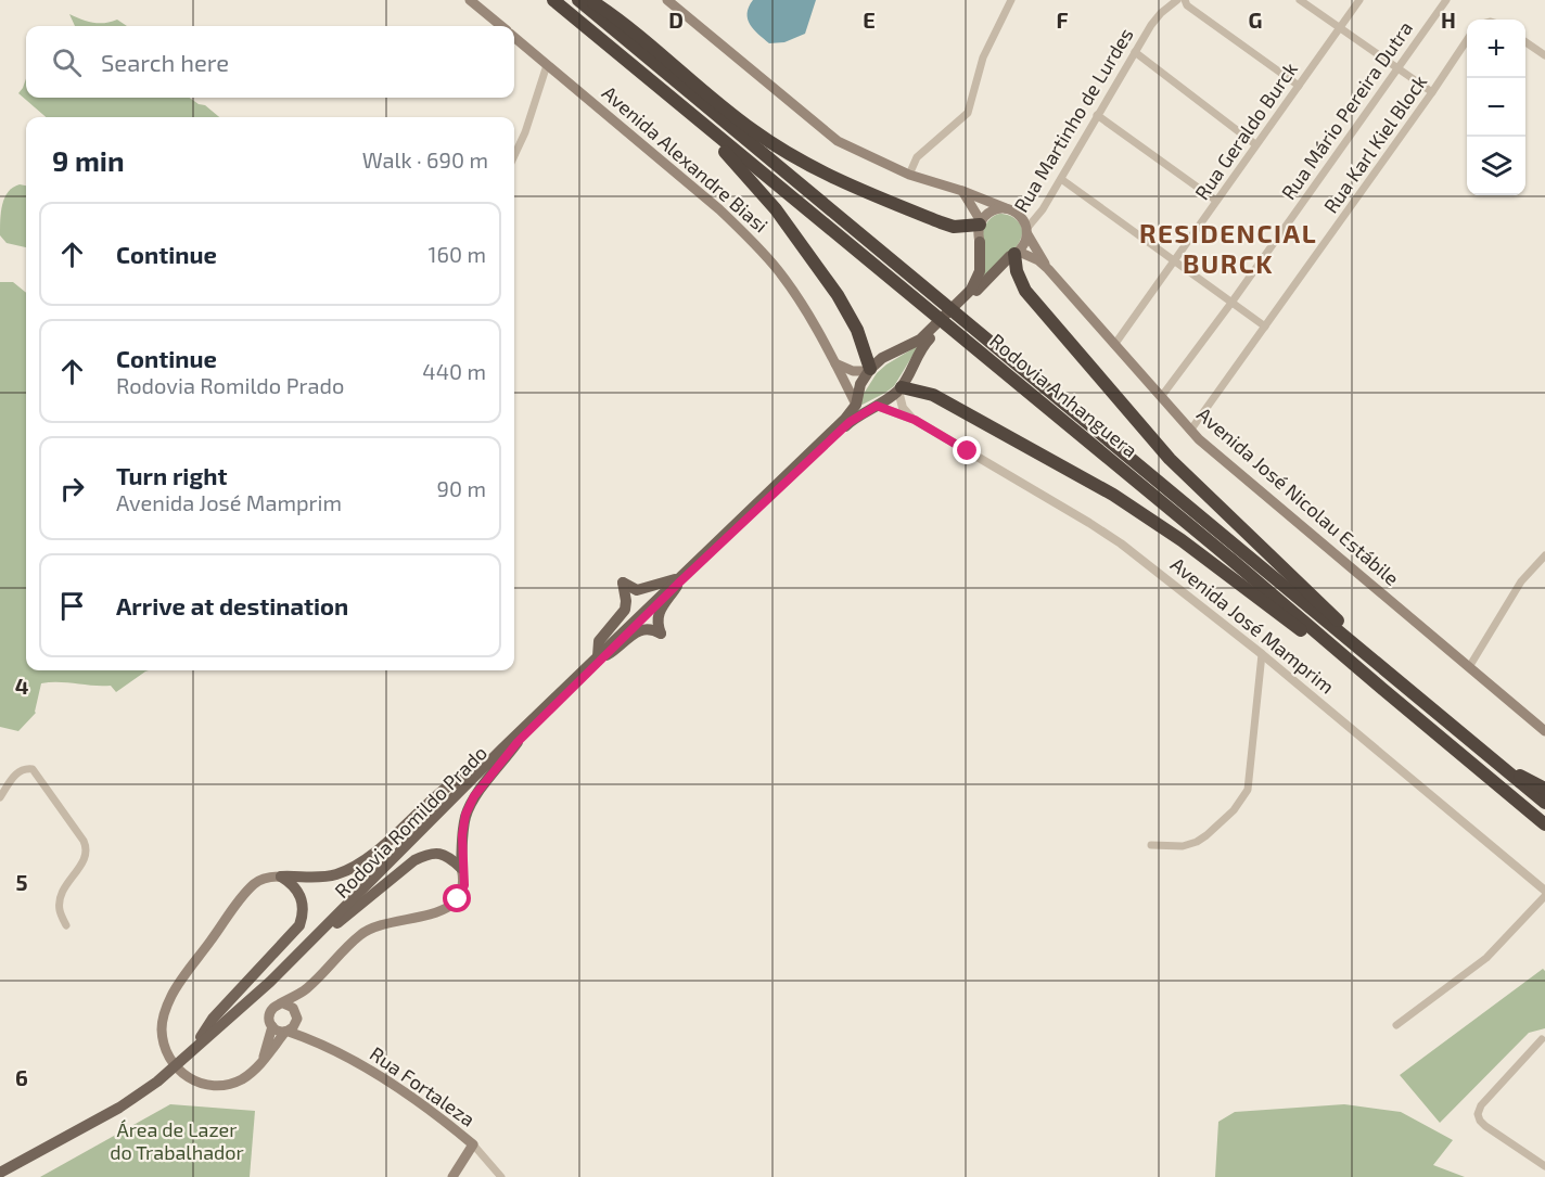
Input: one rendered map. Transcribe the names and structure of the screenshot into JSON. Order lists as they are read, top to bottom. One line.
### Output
{"streets":{"highway":["Rodovia Anhanguera"],"main road":["Avenida Alexandre Biasi","Avenida José Nicolau Estábile","Rodovia Romildo Prado","Rua Fortaleza"],"street":["Rua Mário Pereira Dutra","Rua Martinho de Lurdes","Rua Geraldo Burck","Rua Karl Kiel Block","Avenida José Mamprim"]},"crossings":[["Rua Mário Pereira Dutra","Avenida José Nicolau Estábile"],["Rua Martinho de Lurdes","Avenida José Nicolau Estábile"],["Rua Geraldo Burck","Avenida José Nicolau Estábile"],["Rua Karl Kiel Block","Avenida José Nicolau Estábile"],["Avenida Alexandre Biasi","Rodovia Romildo Prado"],["Avenida José Mamprim","Rodovia Romildo Prado"]],"districts":["RESIDENCIAL BURCK"],"parks":["Área de Lazer do Trabalhador"],"page":{"map_buttons":["+","−"],"search":"Search here","heading":["9 min","Walk · 690 m"],"list":[["Continue","160 m"],["Continue","Rodovia Romildo Prado","440 m"],["Turn right","Avenida José Mamprim","90 m"],"Arrive at destination"]},"grid":{"columns":["D","E","F","G","H"],"rows":["4","5","6"]}}
